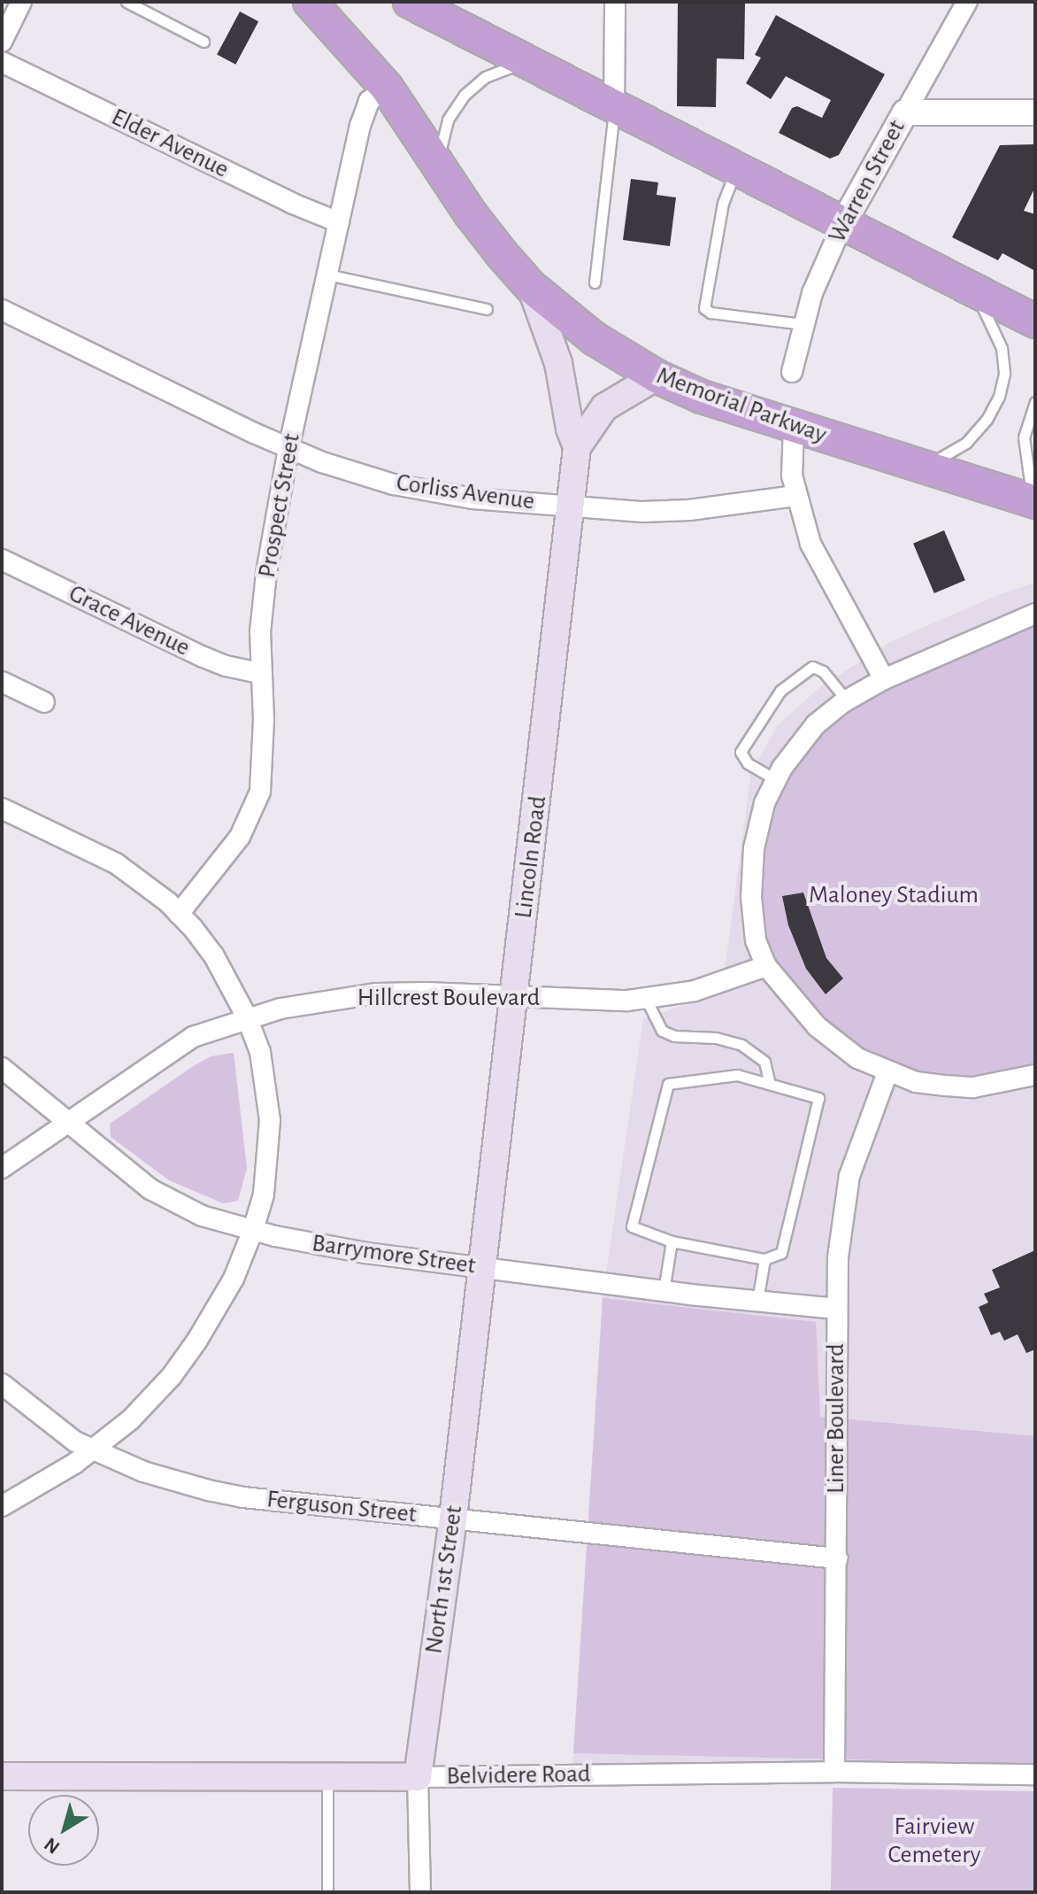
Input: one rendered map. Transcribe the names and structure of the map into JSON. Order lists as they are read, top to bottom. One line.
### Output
{"streets":{"highway":["Memorial Parkway"],"main road":["Lincoln Road","North 1st Street","Belvidere Road"],"street":["Elder Avenue","Warren Street","Corliss Avenue","Prospect Street","Grace Avenue","Hillcrest Boulevard","Barrymore Street","Liner Boulevard","Ferguson Street"]},"crossings":[["Elder Avenue","Prospect Street"],["Memorial Parkway","Prospect Street"],["Memorial Parkway","Lincoln Road"],["Corliss Avenue","Prospect Street"],["Corliss Avenue","Lincoln Road"],["Prospect Street","Grace Avenue"],["Lincoln Road","Hillcrest Boulevard"],["Lincoln Road","Barrymore Street"],["Lincoln Road","North 1st Street"],["Hillcrest Boulevard","Barrymore Street"],["Barrymore Street","Liner Boulevard"],["Barrymore Street","North 1st Street"],["Liner Boulevard","Ferguson Street"],["Liner Boulevard","Belvidere Road"],["Ferguson Street","North 1st Street"],["North 1st Street","Belvidere Road"]],"parks":["Maloney Stadium","Fairview Cemetery"],"north":"bottom left"}
